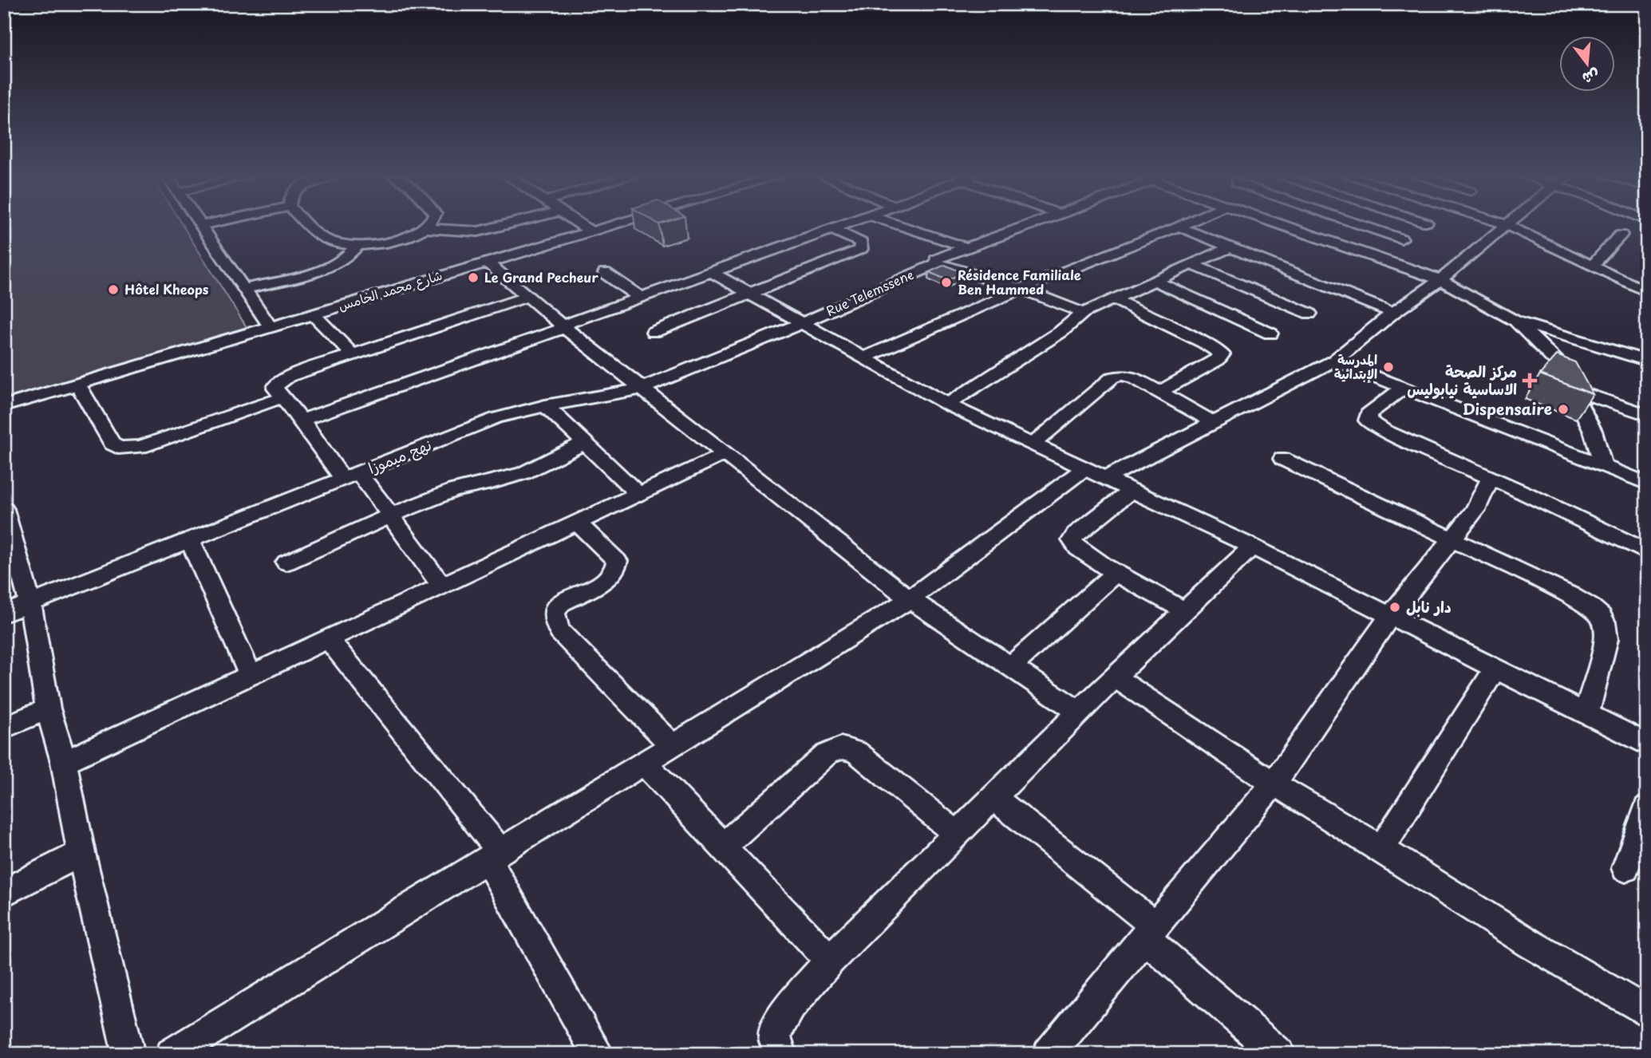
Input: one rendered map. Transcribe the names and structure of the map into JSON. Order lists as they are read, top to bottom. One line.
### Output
{"streets":{"street":["شارع محمد الخامس","Rue Telemssene","نهج ميموزا"]},"crossings":[["Rue Telemssene","نهج ميموزا"]],"places":{"other":["Le Grand Pecheur","Résidence Familiale Ben Hammed","Hôtel Kheops","المدرسة الإبتدائية","Dispensaire","دار نابل"],"health":["مركز الصحة الاساسية نيابوليس"]},"north":"bottom"}
